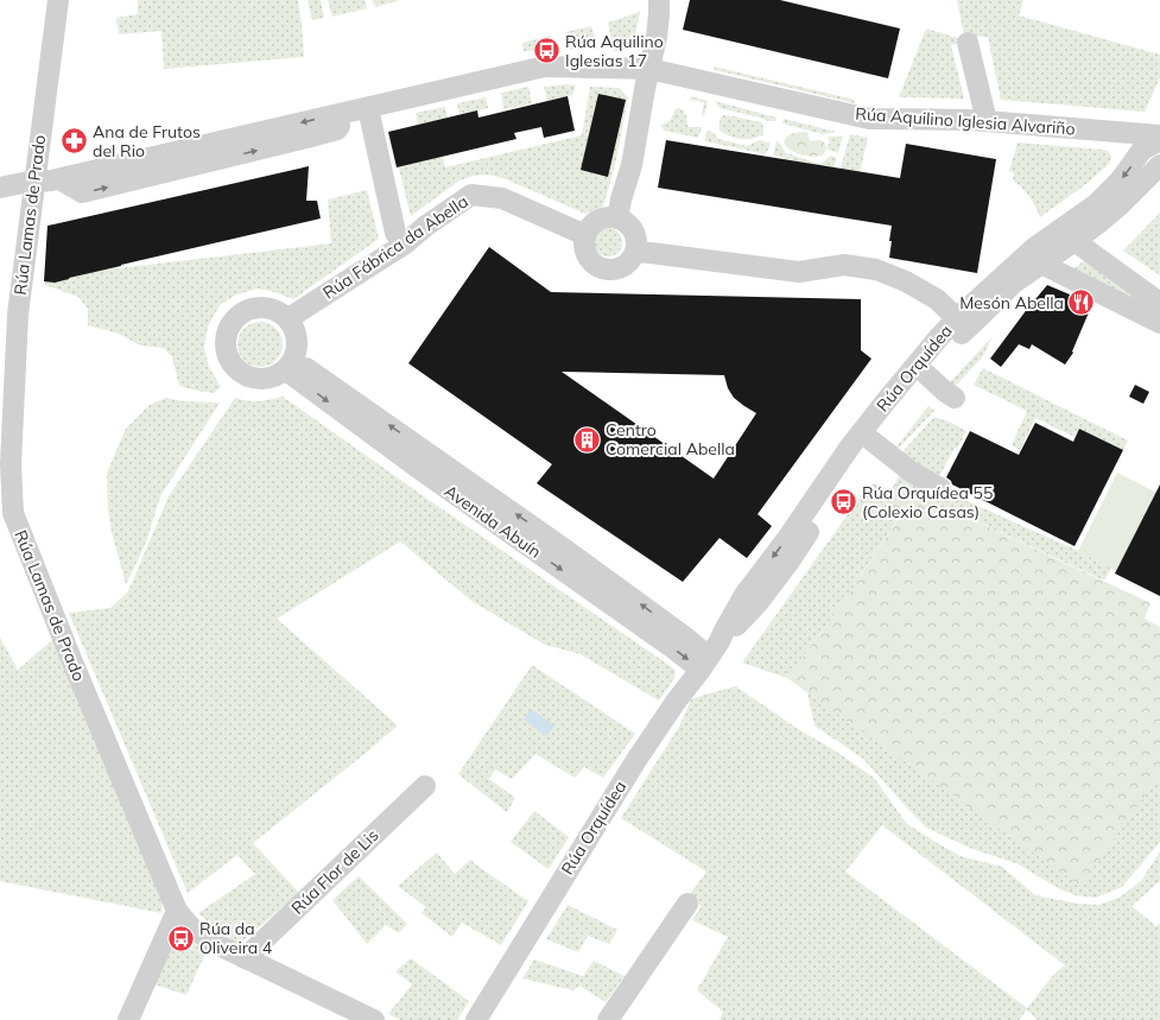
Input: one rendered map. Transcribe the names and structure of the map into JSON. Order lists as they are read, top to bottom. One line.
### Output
{"streets":{"street":["Rúa Aquilino Iglesia Alvariño","Rúa Lamas de Prado","Rúa Fábrica da Abella","Rúa Orquídea","Avenida Abuín","Rúa Flor de Lis"]},"crossings":[["Rúa Aquilino Iglesia Alvariño","Rúa Lamas de Prado"],["Rúa Aquilino Iglesia Alvariño","Rúa Orquídea"],["Rúa Lamas de Prado","Rúa Flor de Lis"],["Rúa Fábrica da Abella","Avenida Abuín"],["Rúa Orquídea","Avenida Abuín"]],"places":{"bus stop":["Rúa Aquilino Iglesias 17","Rúa Orquídea 55 (Colexio Casas)","Rúa da Oliveira 4"],"pharmacy":["Ana de Frutos del Rio"],"restaurant":["Mesón Abella"],"building":["Centro Comercial Abella"]}}
